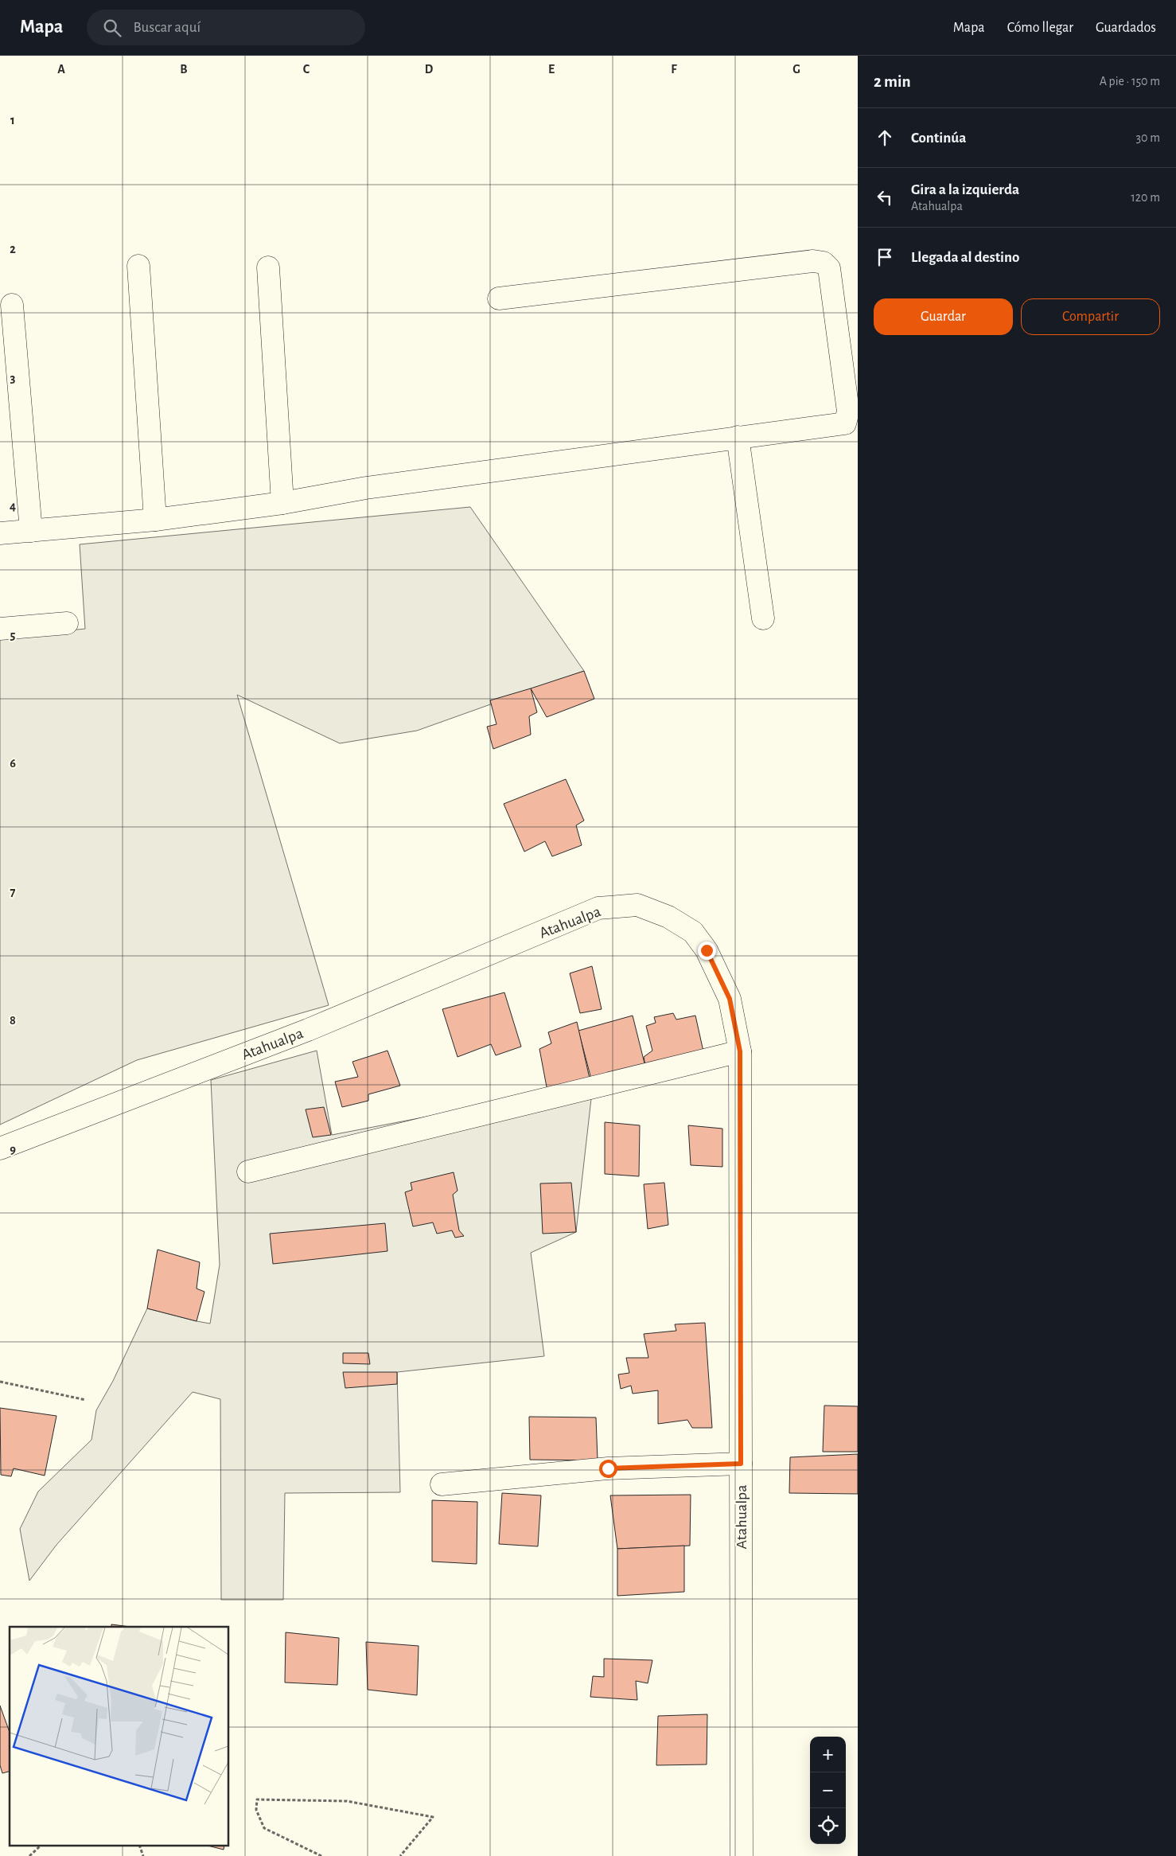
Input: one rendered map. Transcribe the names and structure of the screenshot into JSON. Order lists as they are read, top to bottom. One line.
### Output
{"streets":{"street":["Atahualpa"]},"page":{"header":"Mapa","search":"Buscar aquí","nav":["Mapa","Cómo llegar","Guardados"],"heading":["2 min","A pie · 150 m"],"list":[["Continúa","30 m"],["Gira a la izquierda","Atahualpa","120 m"],"Llegada al destino"],"buttons":["Guardar","Compartir"],"map_buttons":["+","−"]},"grid":{"columns":["A","B","C","D","E","F","G"],"rows":["1","2","3","4","5","6","7","8","9"]}}
